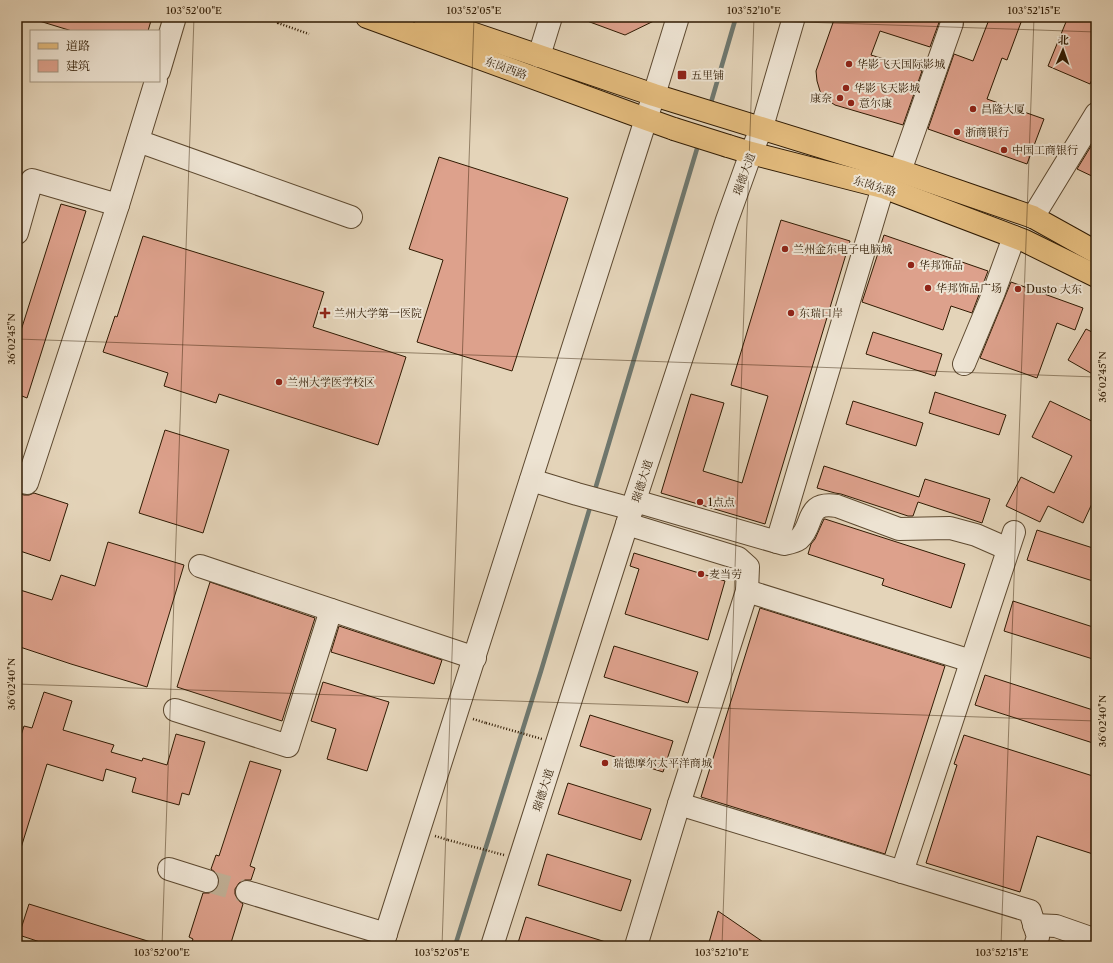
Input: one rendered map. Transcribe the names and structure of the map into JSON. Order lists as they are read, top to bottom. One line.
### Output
{"streets":{"main road":["东岗西路","东岗东路"],"street":["瑞德大道"]},"crossings":[["东岗西路","东岗东路"],["瑞德大道","东岗东路"]],"places":{"other":["华影飞天国际影城","华影飞天影城","康奈","意尔康","昌隆大厦","浙商银行","中国工商银行","兰州金东电子电脑城","华邦饰品","华邦饰品广场","Dusto 大东","东瑞口岸","兰州大学医学校区","1点点","麦当劳","瑞德摩尔太平洋商城"],"transit":["五里铺"],"health":["兰州大学第一医院"]},"legend":["道路","建筑"],"north":"top","coordinates":["103°52'00\"E","103°52'05\"E","103°52'10\"E","103°52'15\"E","36°02'45\"N","36°02'40\"N"]}
